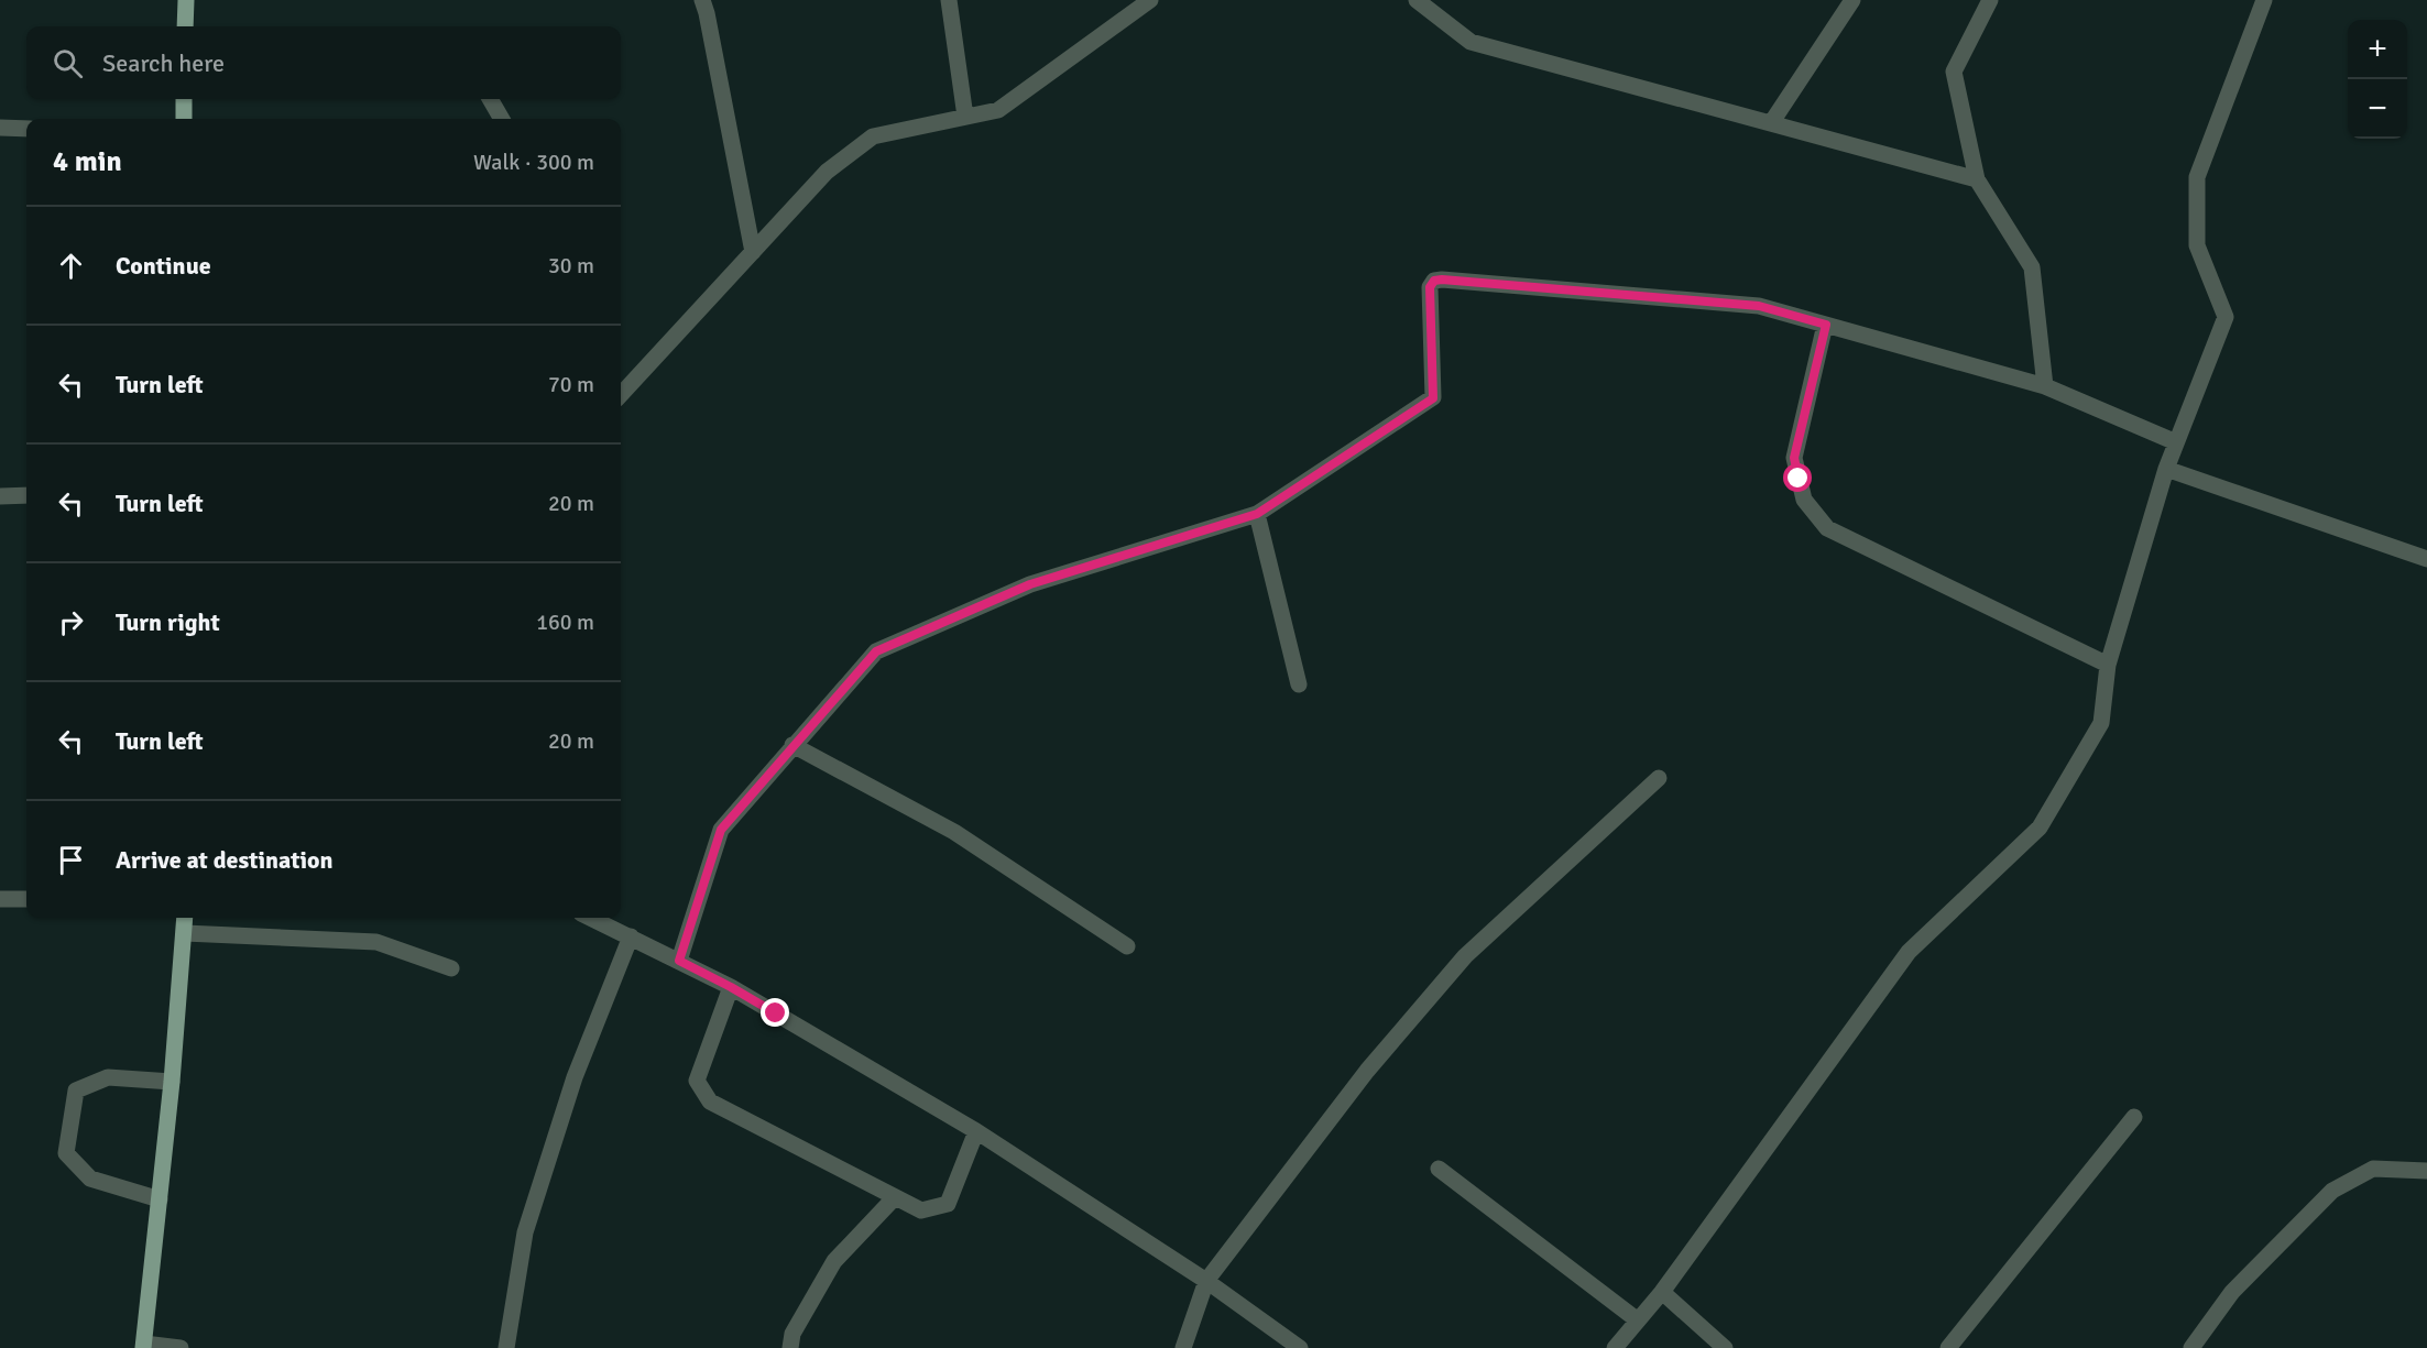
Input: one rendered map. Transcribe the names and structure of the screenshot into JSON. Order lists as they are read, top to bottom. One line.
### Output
{"page":{"map_buttons":["+","−"],"search":"Search here","heading":["4 min","Walk · 300 m"],"list":[["Continue","30 m"],["Turn left","70 m"],["Turn left","20 m"],["Turn right","160 m"],["Turn left","20 m"],"Arrive at destination"]}}
